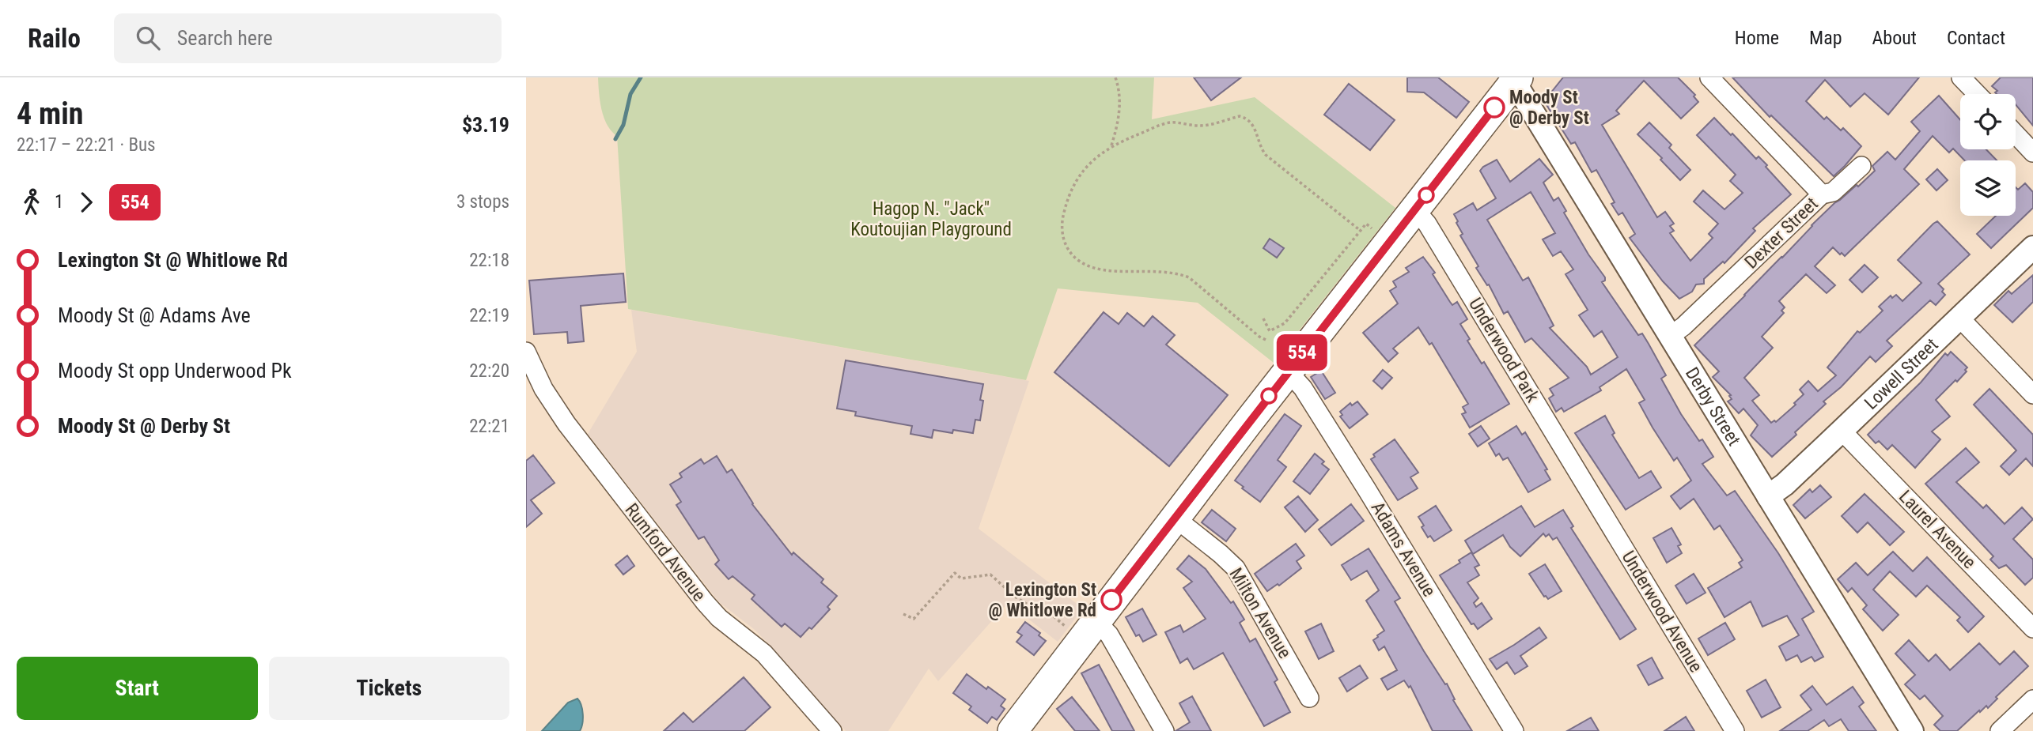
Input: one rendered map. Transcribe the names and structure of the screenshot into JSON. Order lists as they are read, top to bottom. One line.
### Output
{"streets":{"street":["Dexter Street","Underwood Park","Lowell Street","Derby Street","Laurel Avenue","Adams Avenue","Rumford Avenue","Underwood Avenue","Milton Avenue"]},"crossings":[["Dexter Street","Derby Street"],["Underwood Park","Underwood Avenue"],["Lowell Street","Derby Street"],["Lowell Street","Laurel Avenue"]],"parks":["Hagop N. \"Jack\" Koutoujian Playground"],"places":["Moody St @ Derby St","Lexington St @ Whitlowe Rd"],"lines":["bus line 554"],"page":{"header":"Railo","search":"Search here","nav":["Home","Map","About","Contact"],"heading":["4 min","22:17 – 22:21 · Bus","$3.19"],"on_map":"554","legs":["1","554","3 stops"],"list":[{"name":"Lexington St @ Whitlowe Rd","value":"22:18"},{"name":"Moody St @ Adams Ave","value":"22:19"},{"name":"Moody St opp Underwood Pk","value":"22:20"},{"name":"Moody St @ Derby St","value":"22:21"}],"buttons":["Start","Tickets"]}}
